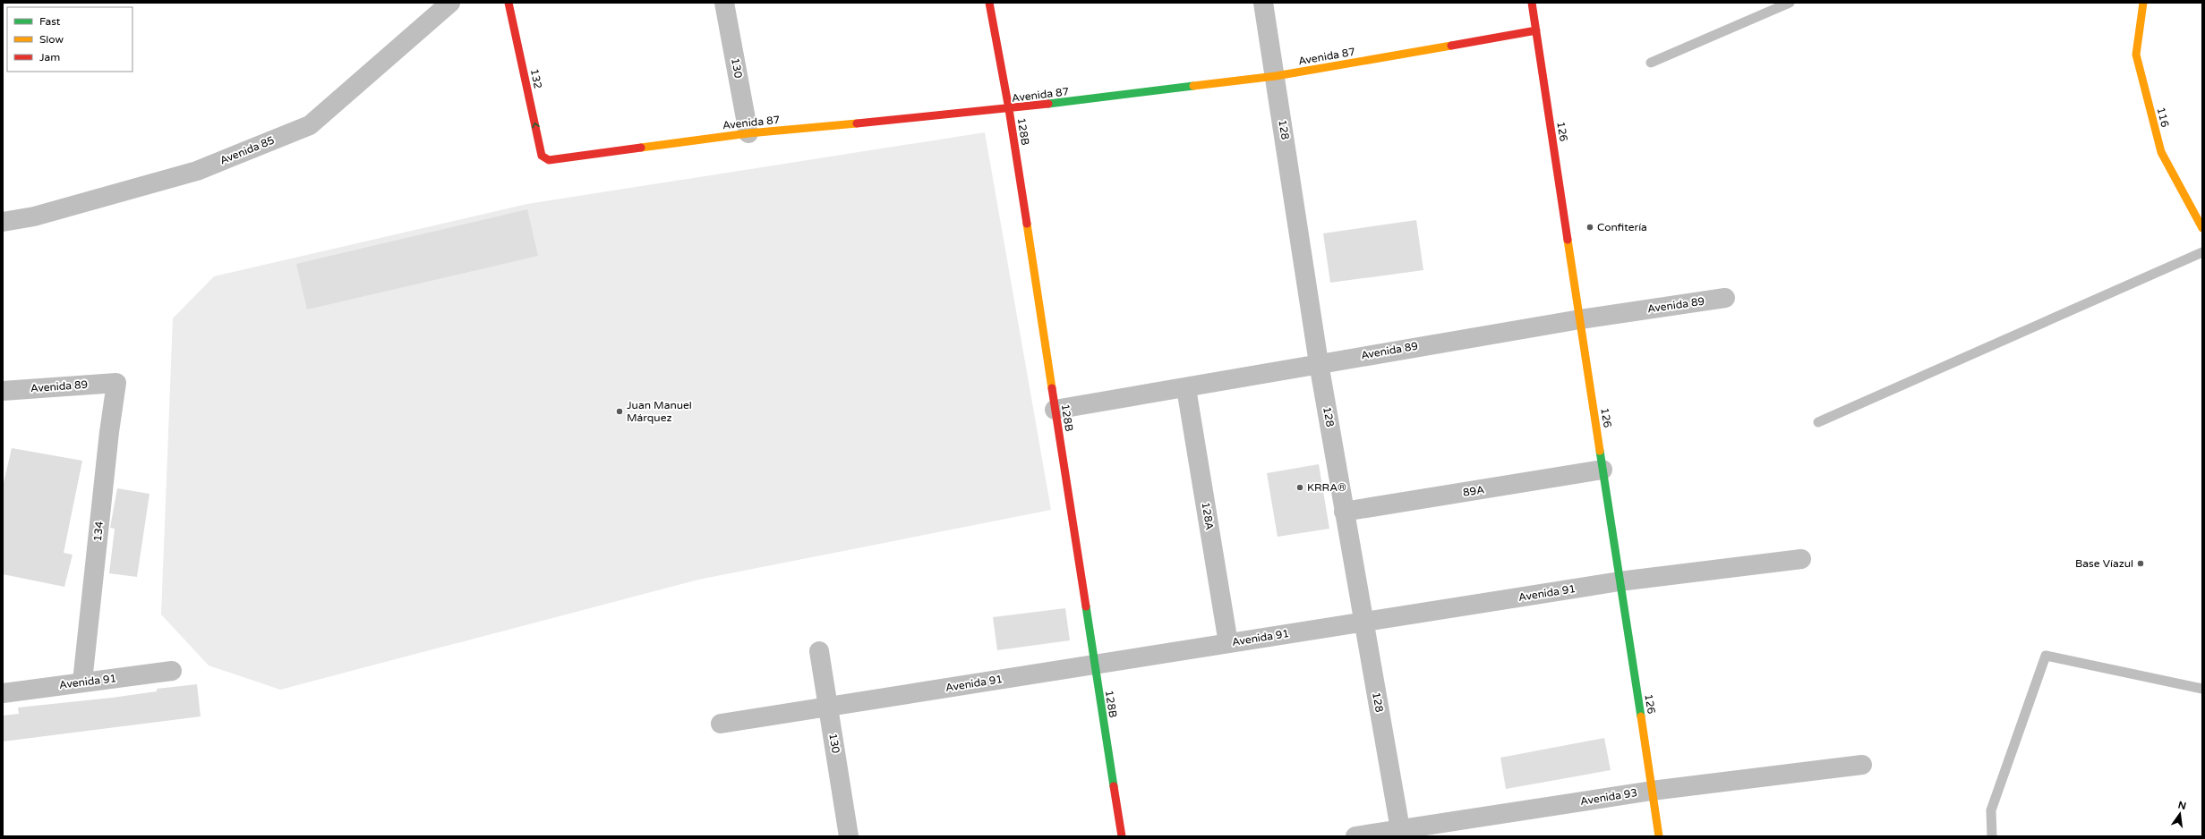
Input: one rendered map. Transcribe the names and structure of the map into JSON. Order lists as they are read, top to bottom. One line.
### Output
{"streets":{"street":["Avenida 87","130","132","116","128","128B","126","Avenida 85","Avenida 89","89A","128A","134","Avenida 91","Avenida 93"]},"crossings":[["Avenida 87","130"],["Avenida 87","132"],["Avenida 87","128"],["Avenida 87","128B"],["Avenida 87","126"],["130","Avenida 91"],["128","Avenida 89"],["128","89A"],["128","Avenida 91"],["128","Avenida 93"],["128B","Avenida 89"],["128B","Avenida 91"],["126","Avenida 89"],["126","89A"],["126","Avenida 91"],["126","Avenida 93"],["Avenida 89","128A"],["Avenida 89","134"],["128A","Avenida 91"],["134","Avenida 91"]],"one_way":["132"],"places":["Confitería","Juan Manuel Márquez","KRRA®","Base Víazul"],"legend":["Fast","Slow","Jam"],"north":"top"}
